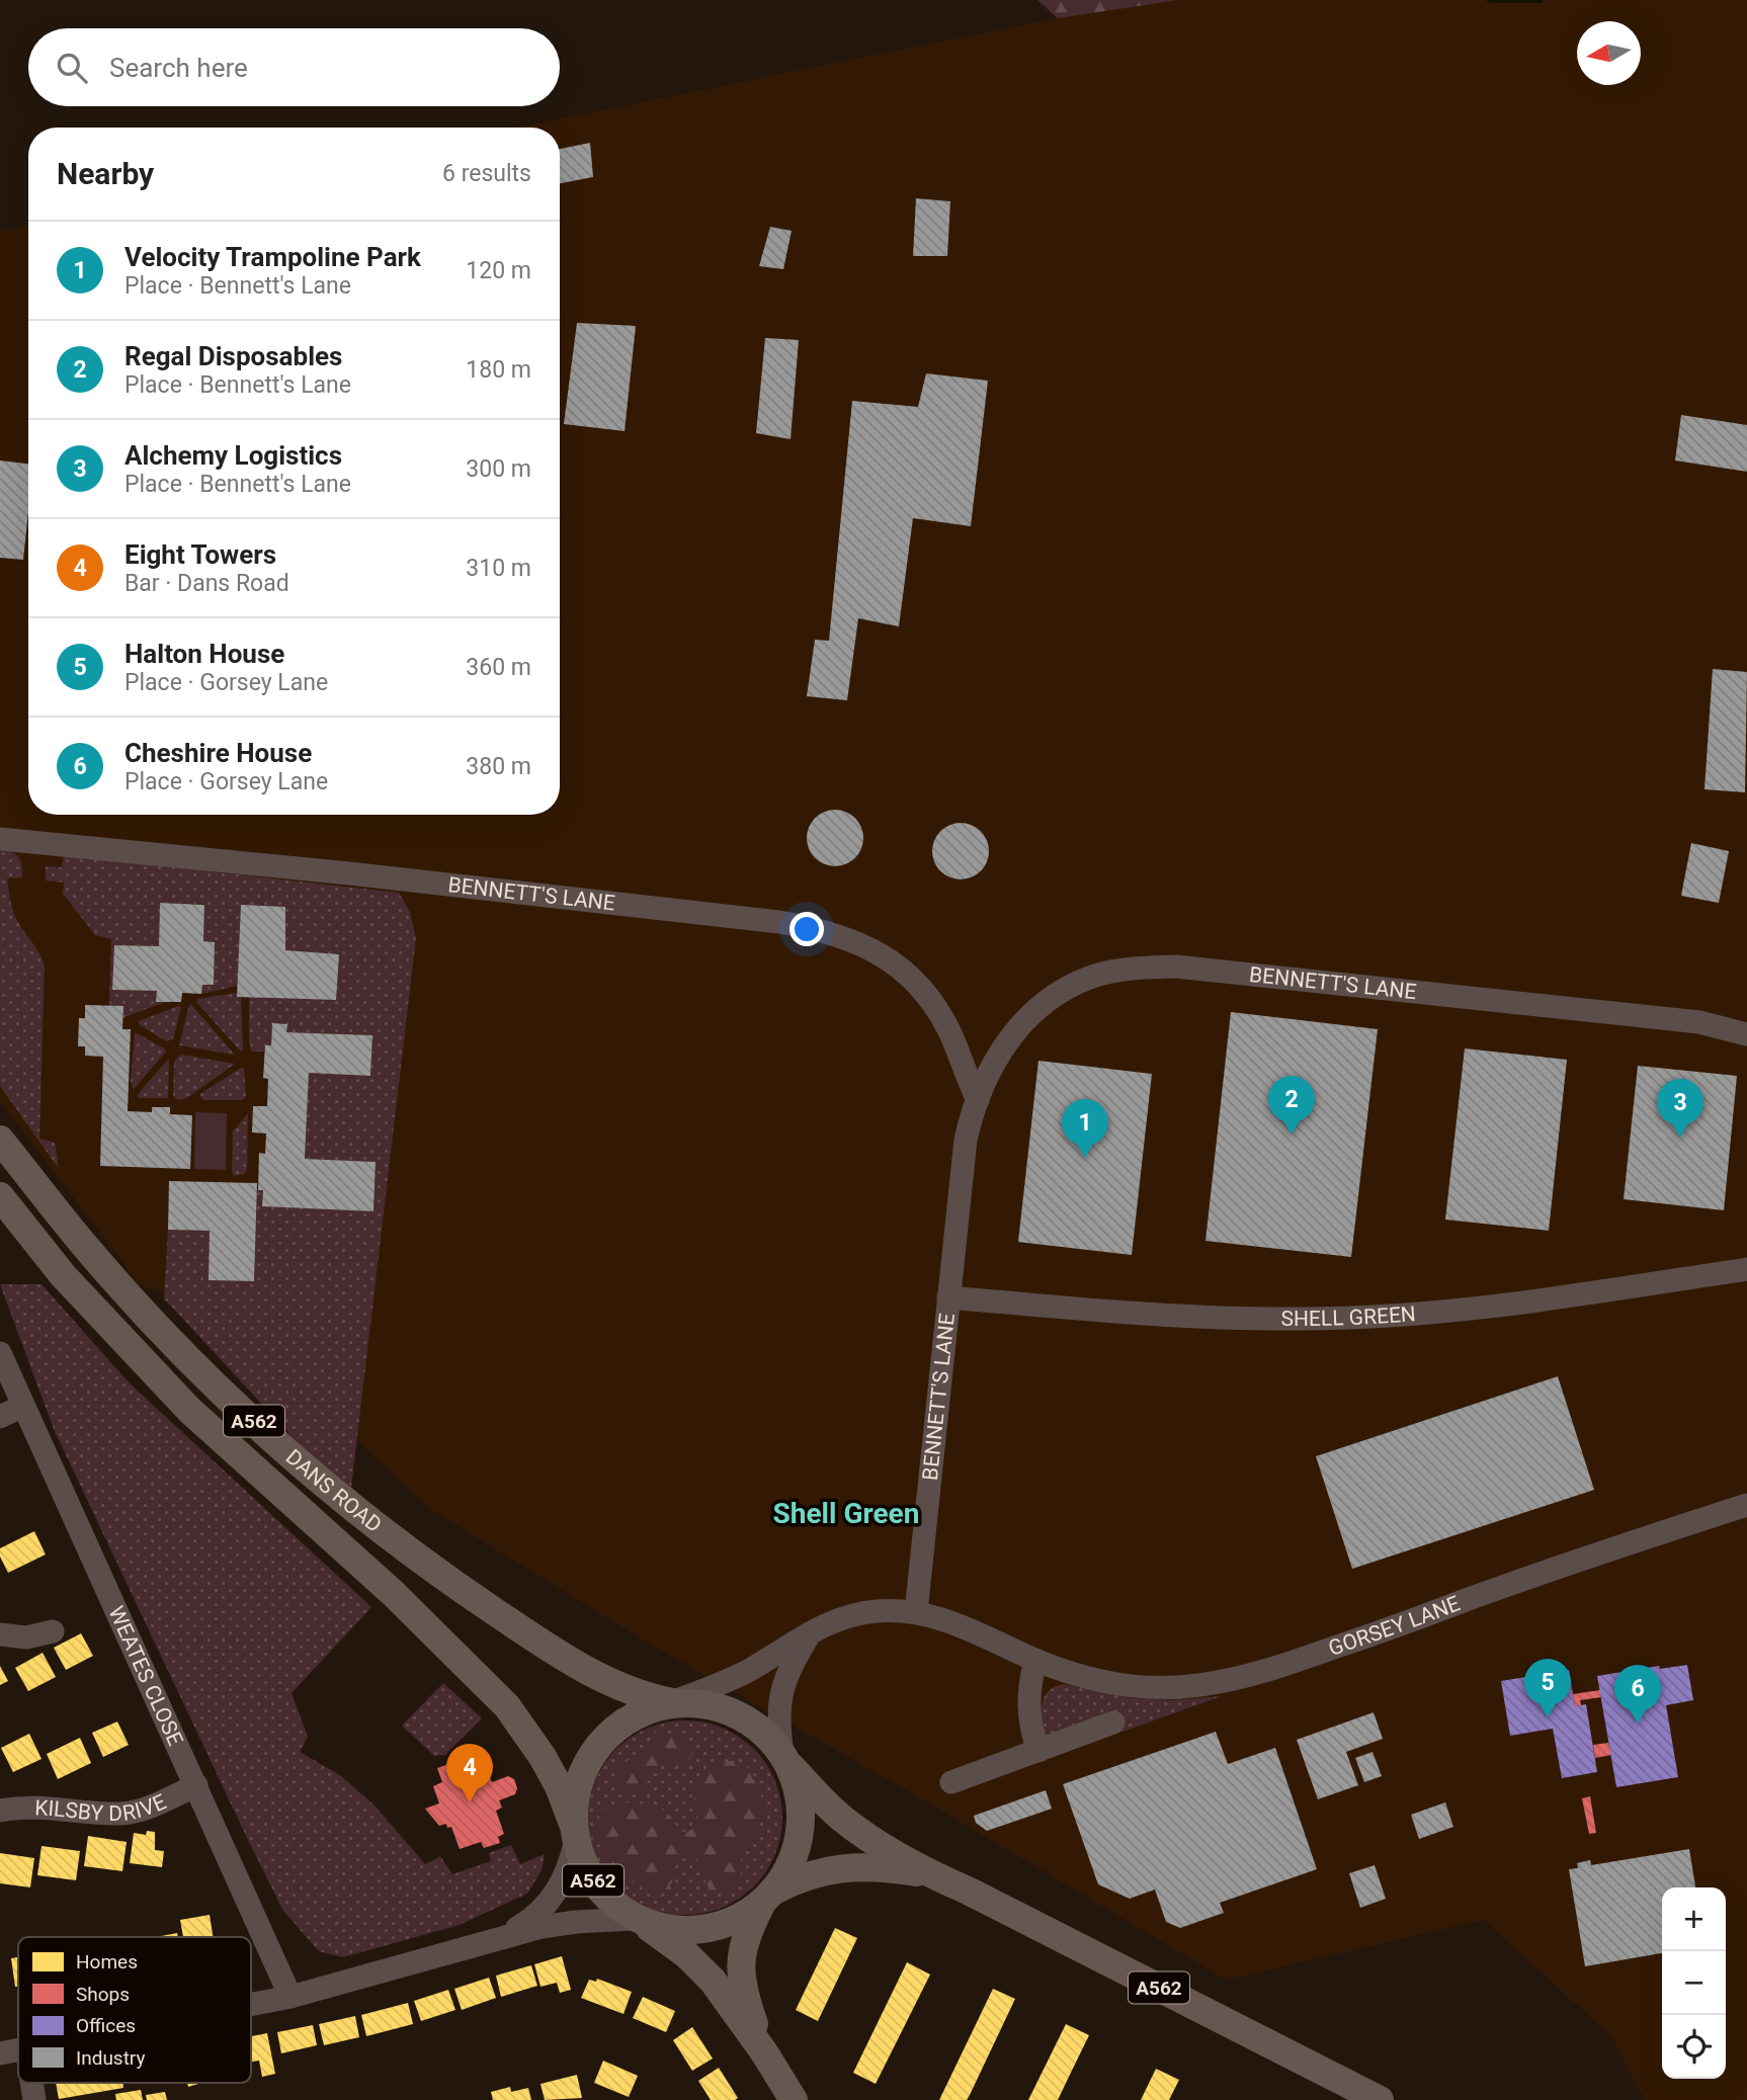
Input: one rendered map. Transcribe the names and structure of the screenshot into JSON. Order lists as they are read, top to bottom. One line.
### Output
{"streets":{"main road":["A562","DANS ROAD"],"street":["BENNETT'S LANE","SHELL GREEN","GORSEY LANE","WEATES CLOSE","KILSBY DRIVE"]},"crossings":[["BENNETT'S LANE","SHELL GREEN"],["BENNETT'S LANE","GORSEY LANE"],["A562","DANS ROAD"],["A562","GORSEY LANE"],["DANS ROAD","GORSEY LANE"],["WEATES CLOSE","KILSBY DRIVE"]],"districts":["Shell Green"],"legend":["Homes","Shops","Offices","Industry"],"north":"left","page":{"search":"Search here","heading":["Nearby","6 results"],"list":[{"mark":"1","name":"Velocity Trampoline Park","note":"Place · Bennett's Lane","value":"120 m"},{"mark":"2","name":"Regal Disposables","note":"Place · Bennett's Lane","value":"180 m"},{"mark":"3","name":"Alchemy Logistics","note":"Place · Bennett's Lane","value":"300 m"},{"mark":"4","name":"Eight Towers","note":"Bar · Dans Road","value":"310 m"},{"mark":"5","name":"Halton House","note":"Place · Gorsey Lane","value":"360 m"},{"mark":"6","name":"Cheshire House","note":"Place · Gorsey Lane","value":"380 m"}],"pins":["2","3","1","5","6","4"],"map_buttons":["+","−"]}}
